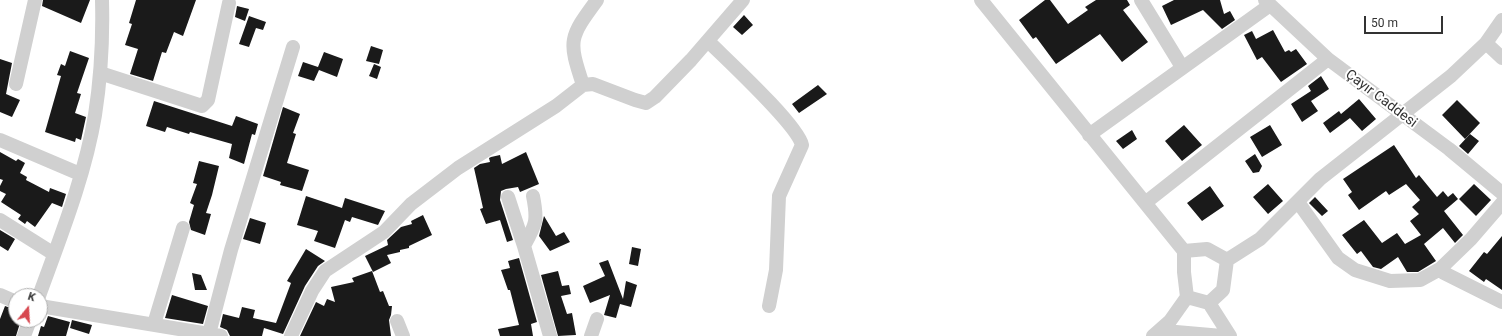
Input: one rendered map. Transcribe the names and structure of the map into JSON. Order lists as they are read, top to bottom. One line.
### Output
{"streets":{"street":["Çayır Caddesi"]},"scale_bar":"50 m","north":"top"}
